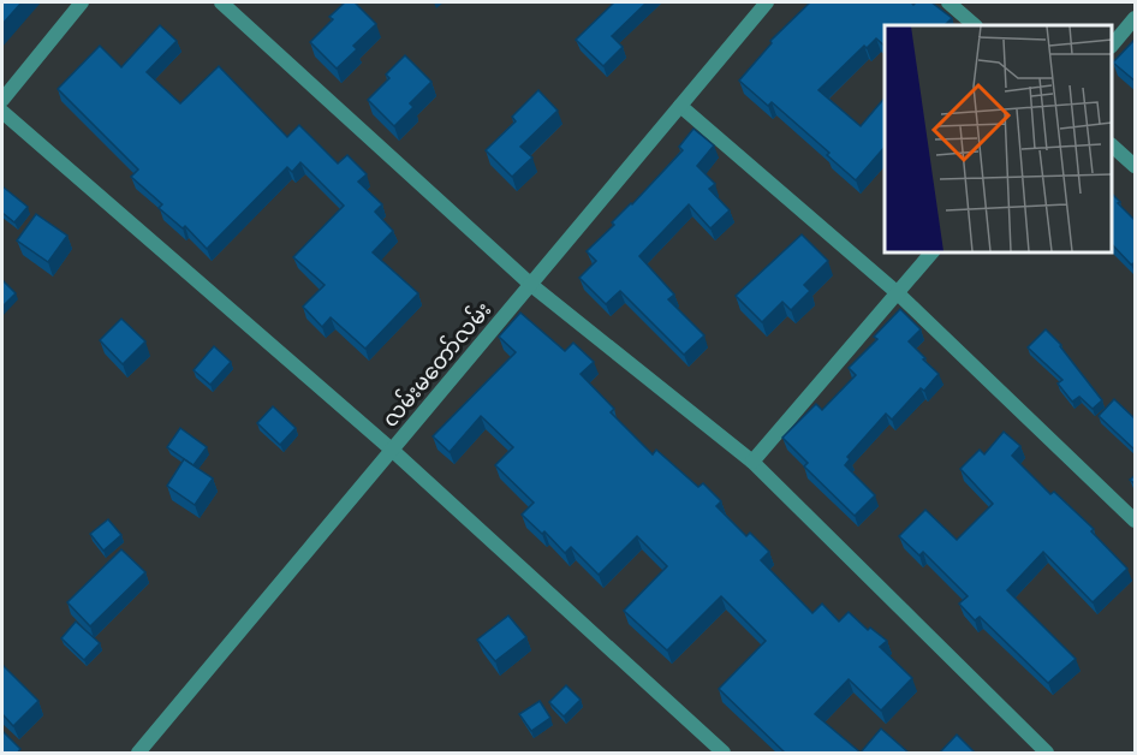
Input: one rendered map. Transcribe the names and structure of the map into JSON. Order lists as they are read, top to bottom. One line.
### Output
{"streets":{"street":["လမ်းမတော်လမ်း"]}}
